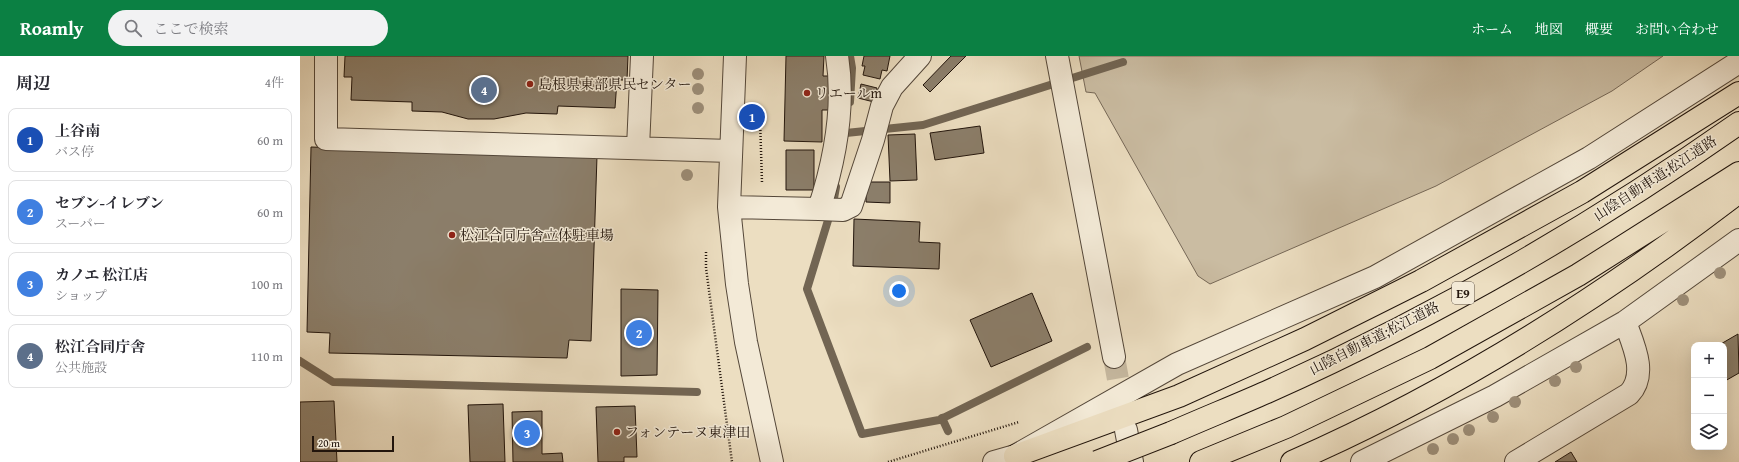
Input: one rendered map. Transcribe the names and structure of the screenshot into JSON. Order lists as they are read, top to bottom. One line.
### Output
{"streets":{"highway":["山陰自動車道;松江道路","E9"]},"places":["島根県東部県民センター","リエールm","松江合同庁舎立体駐車場","フォンテーヌ東津田"],"scale_bar":"20 m","page":{"header":"Roamly","search":"ここで検索","nav":["ホーム","地図","概要","お問い合わせ"],"heading":["周辺","4件"],"pins":["4","1","2","3"],"list":[{"mark":"1","name":"上谷南","note":"バス停","value":"60 m"},{"mark":"2","name":"セブン-イレブン","note":"スーパー","value":"60 m"},{"mark":"3","name":"カノエ 松江店","note":"ショップ","value":"100 m"},{"mark":"4","name":"松江合同庁舎","note":"公共施設","value":"110 m"}],"map_buttons":["+","−"],"scale":"20 m"}}
